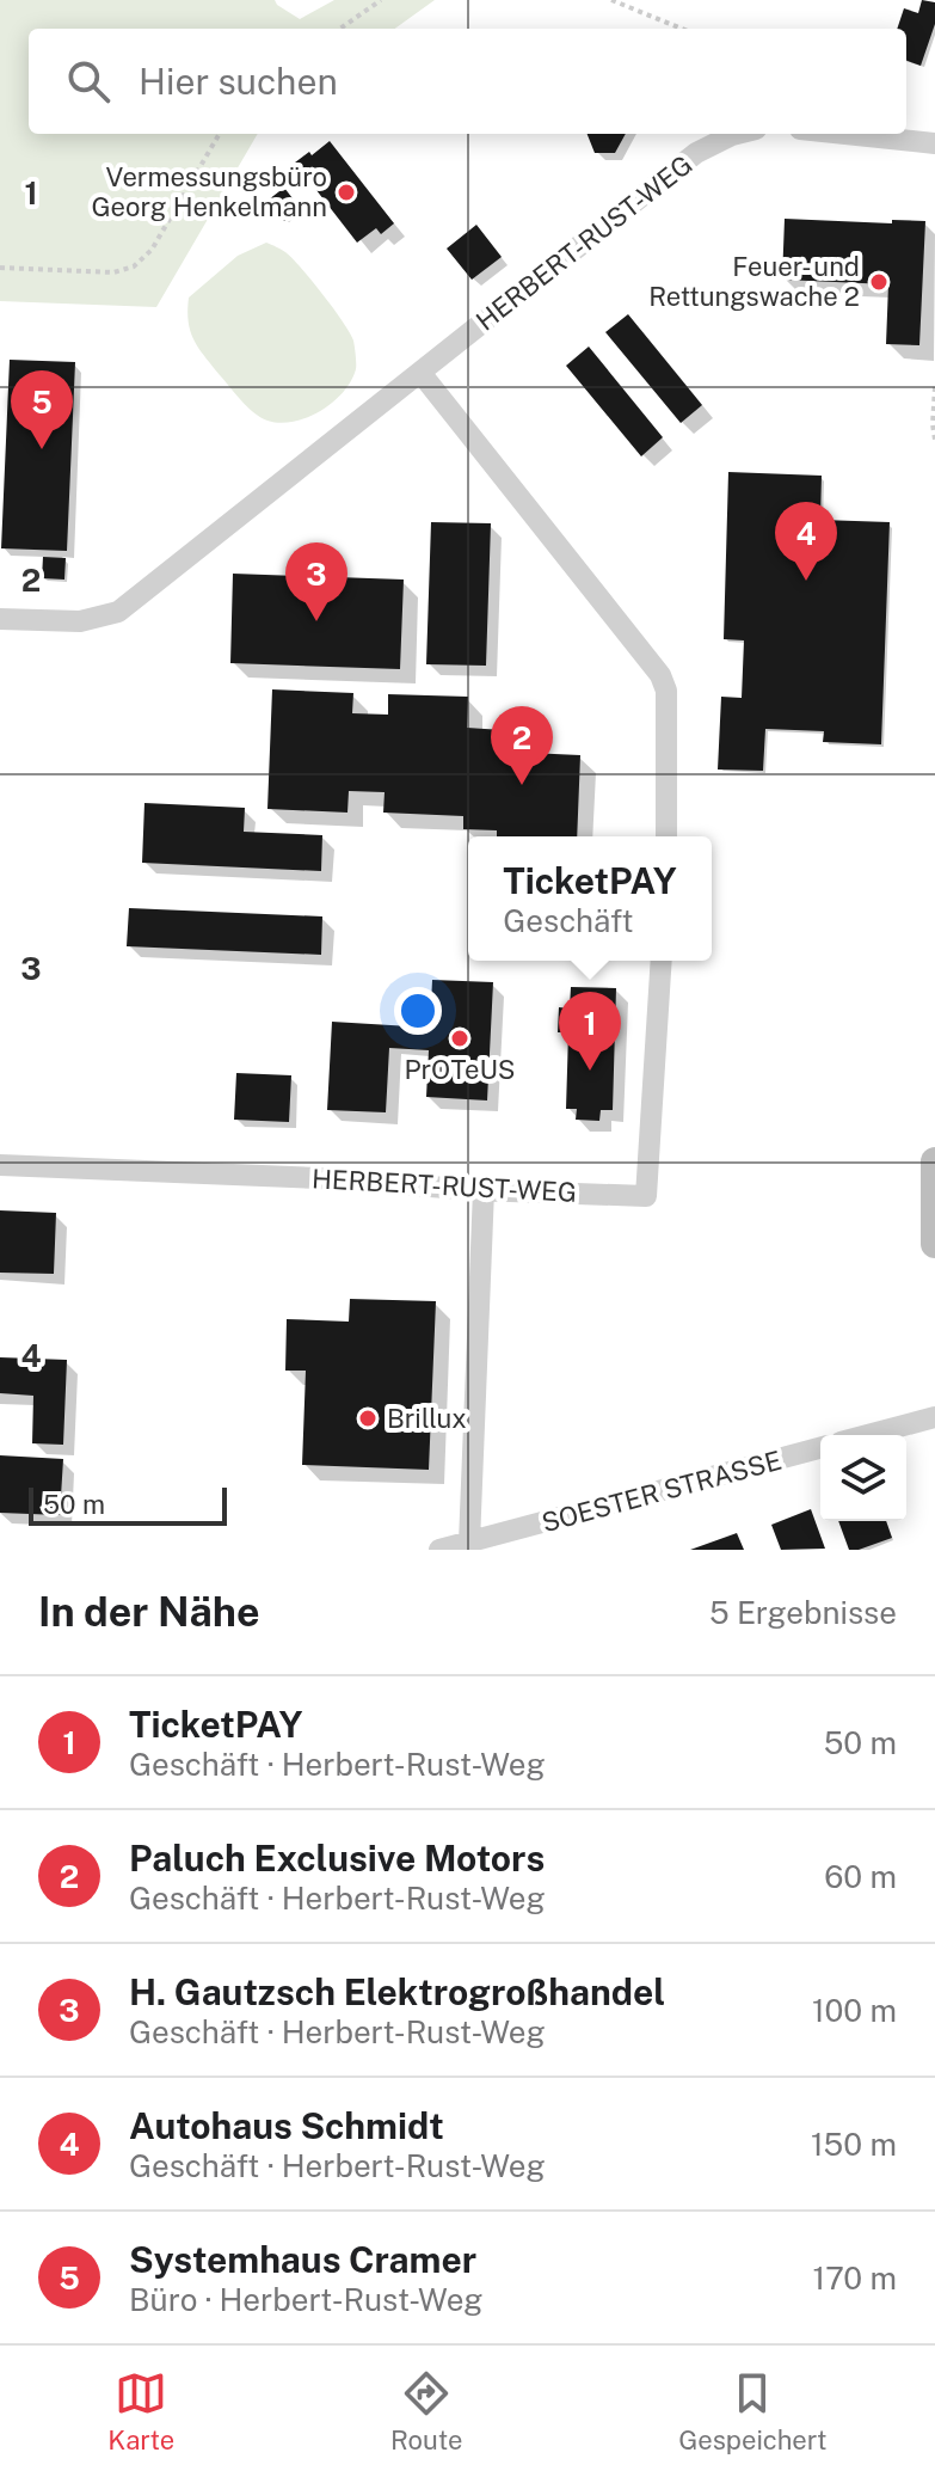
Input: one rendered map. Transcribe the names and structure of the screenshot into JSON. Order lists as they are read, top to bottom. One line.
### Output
{"streets":{"street":["HERBERT-RUST-WEG","SOESTER STRASSE"]},"places":["Vermessungsbüro Georg Henkelmann","Feuer- und Rettungswache 2","PrOTeUS","Brillux"],"scale_bar":"50 m","page":{"search":"Hier suchen","pins":["5","4","3","2","1"],"popup":["TicketPAY","Geschäft"],"scale":"50 m","heading":["In der Nähe","5 Ergebnisse"],"list":[{"mark":"1","name":"TicketPAY","note":"Geschäft · Herbert-Rust-Weg","value":"50 m"},{"mark":"2","name":"Paluch Exclusive Motors","note":"Geschäft · Herbert-Rust-Weg","value":"60 m"},{"mark":"3","name":"H. Gautzsch Elektrogroßhandel","note":"Geschäft · Herbert-Rust-Weg","value":"100 m"},{"mark":"4","name":"Autohaus Schmidt","note":"Geschäft · Herbert-Rust-Weg","value":"150 m"},{"mark":"5","name":"Systemhaus Cramer","note":"Büro · Herbert-Rust-Weg","value":"170 m"}],"nav":["Karte","Route","Gespeichert"]},"grid":{"rows":["1","2","3","4"]}}
